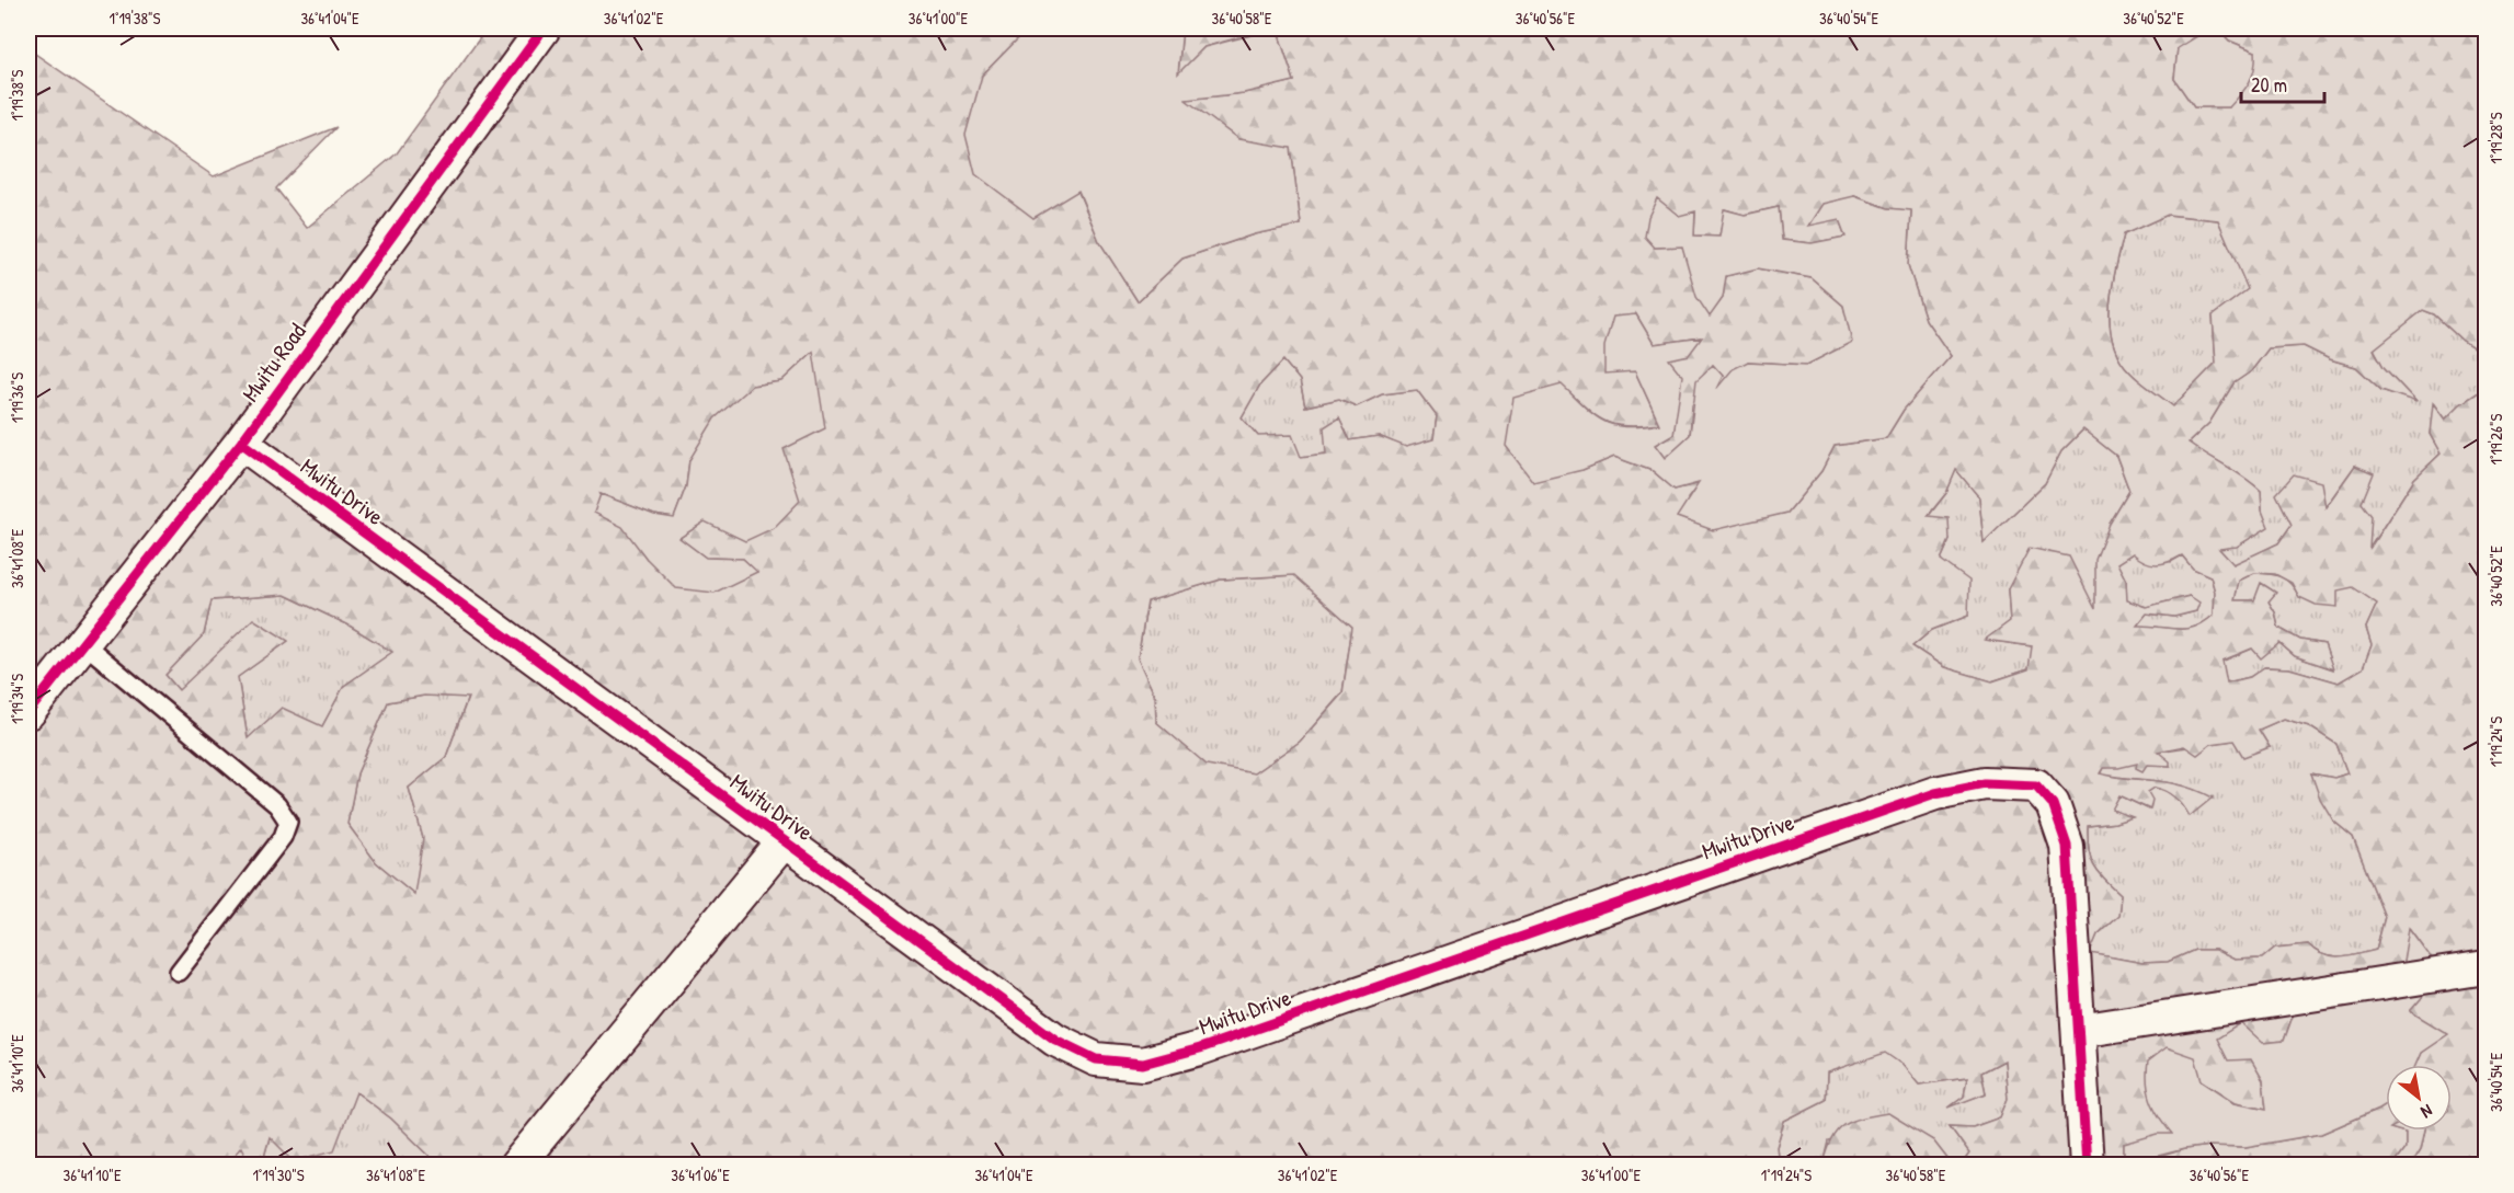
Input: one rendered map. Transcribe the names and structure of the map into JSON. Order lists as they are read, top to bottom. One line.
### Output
{"streets":{"street":["Mwitu Road","Mwitu Drive"]},"crossings":[["Mwitu Road","Mwitu Drive"]],"scale_bar":"20 m","north":"bottom right","coordinates":["1°19'38\"S","36°41'04\"E","36°41'02\"E","36°41'00\"E","36°40'58\"E","36°40'56\"E","36°40'54\"E","36°40'52\"E","1°19'28\"S","1°19'36\"S","1°19'26\"S","36°41'08\"E","1°19'34\"S","1°19'24\"S","36°41'10\"E","1°19'30\"S","36°41'06\"E"]}
